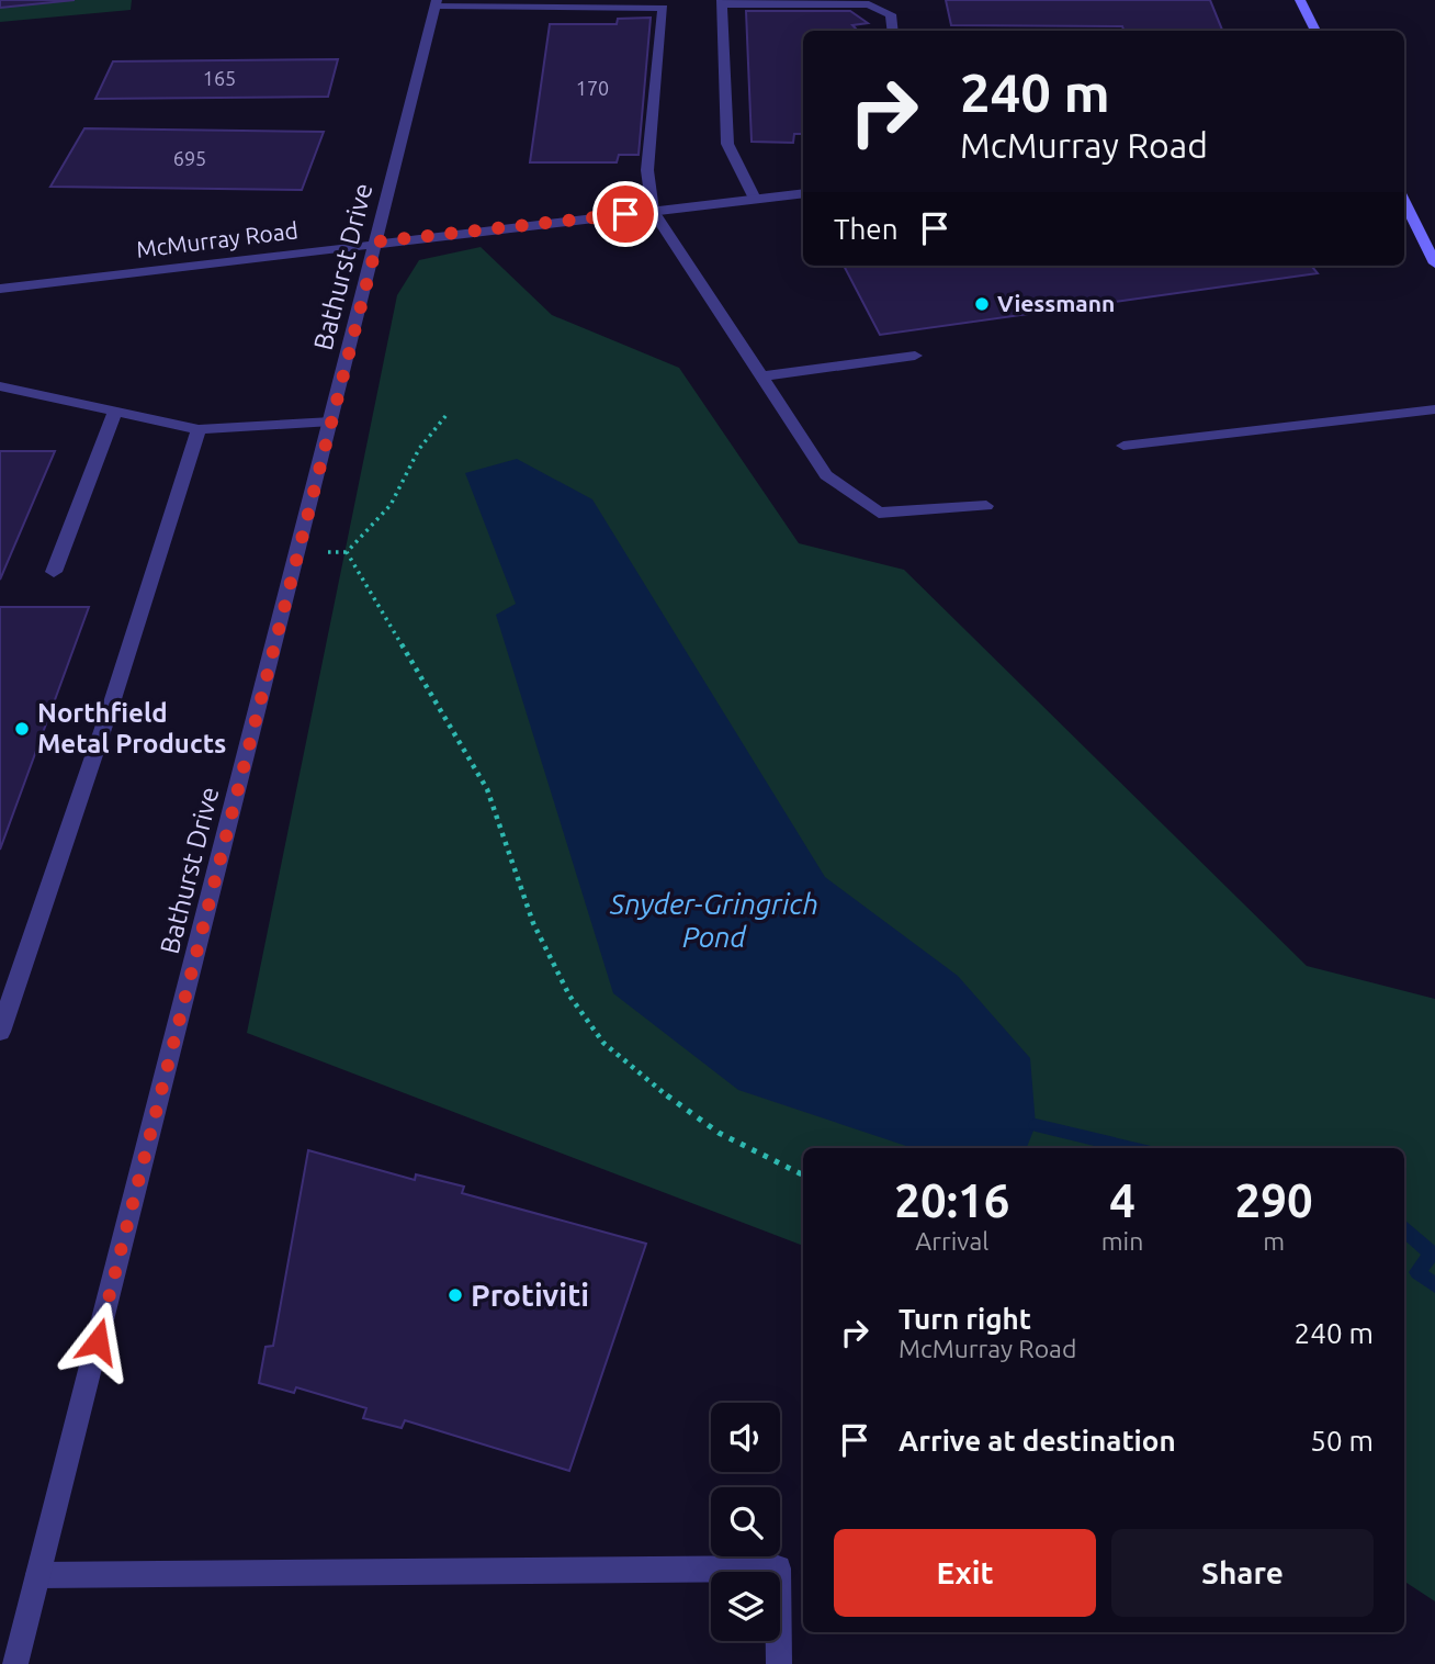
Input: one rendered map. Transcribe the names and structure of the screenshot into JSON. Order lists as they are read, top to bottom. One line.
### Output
{"streets":{"street":["McMurray Road","Bathurst Drive"]},"crossings":[["McMurray Road","Bathurst Drive"]],"water":["Snyder-Gringrich Pond"],"places":["Viessmann","Northfield Metal Products","Protiviti"],"house_numbers":["165","170","695"],"page":{"turn":["240 m","McMurray Road"],"then":"Then","eta":["20:16","Arrival","4","min","290","m"],"list":[{"name":"Turn right","note":"McMurray Road","value":"240 m"},{"name":"Arrive at destination","value":"50 m"}],"buttons":["Exit","Share"]}}
